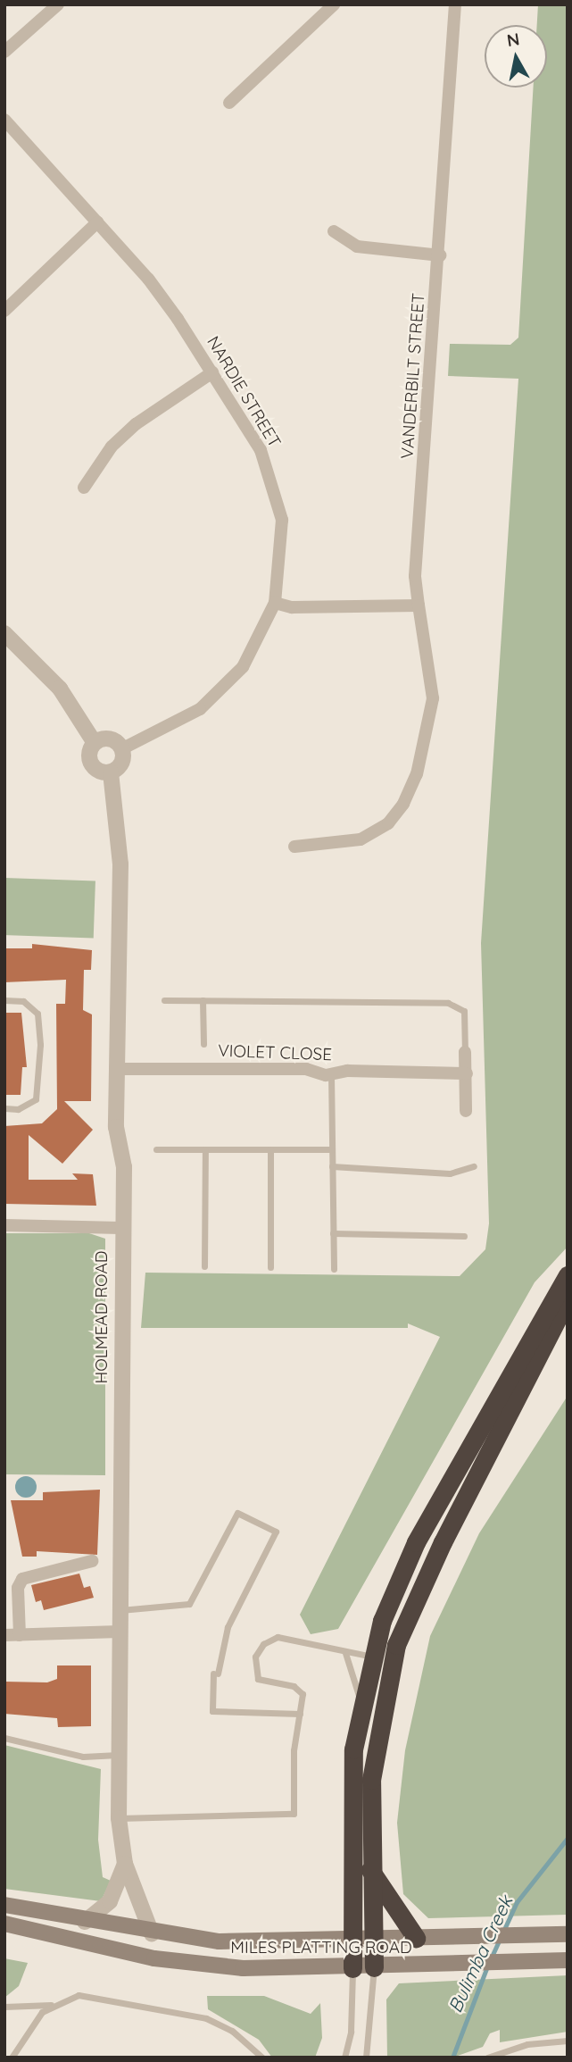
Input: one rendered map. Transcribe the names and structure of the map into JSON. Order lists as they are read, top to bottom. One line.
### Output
{"streets":{"main road":["MILES PLATTING ROAD"],"street":["VANDERBILT STREET","NARDIE STREET","VIOLET CLOSE","HOLMEAD ROAD"]},"crossings":[["NARDIE STREET","HOLMEAD ROAD"],["VIOLET CLOSE","HOLMEAD ROAD"],["HOLMEAD ROAD","MILES PLATTING ROAD"]],"water":["Bulimba Creek"],"north":"top"}
